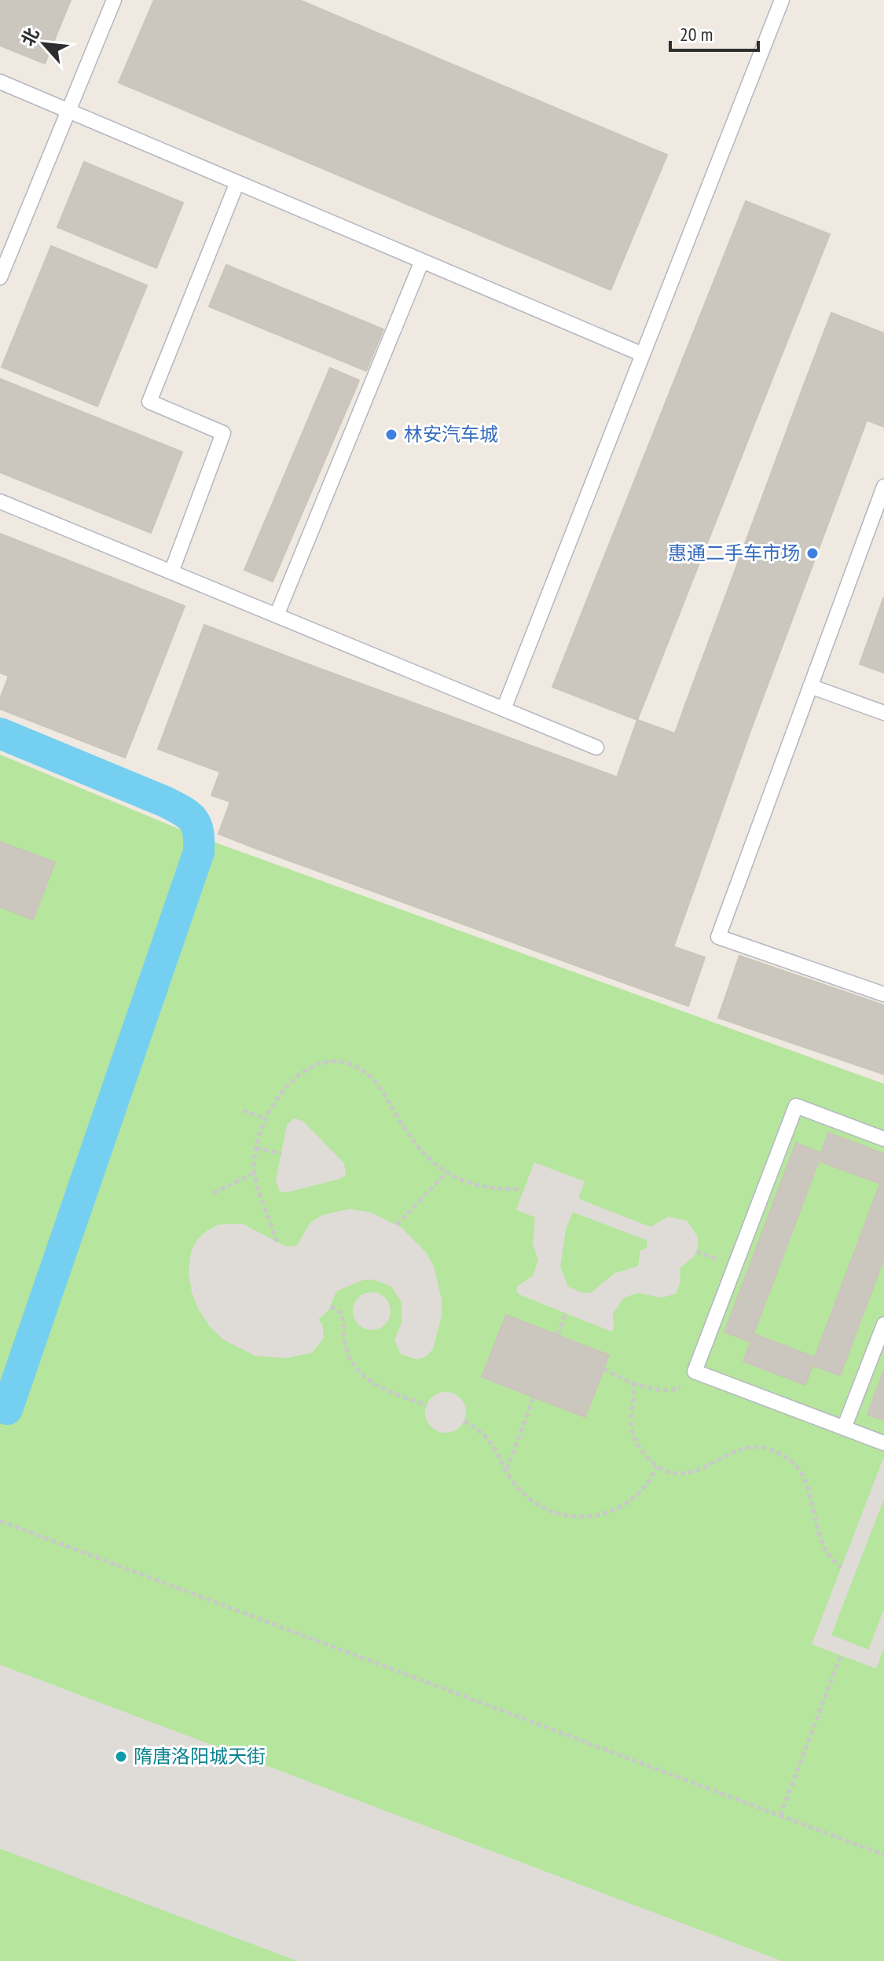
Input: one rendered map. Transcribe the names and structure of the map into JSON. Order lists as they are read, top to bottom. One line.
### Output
{"places":["林安汽车城","惠通二手车市场","隋唐洛阳城天街"],"scale_bar":"20 m","north":"top left"}
